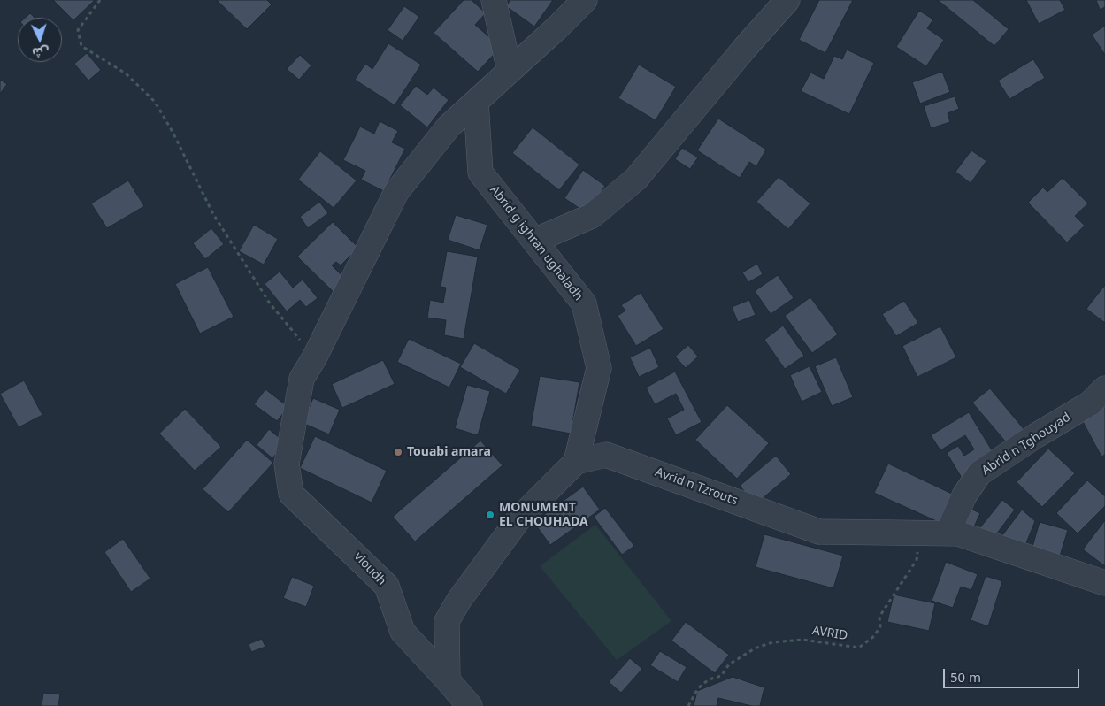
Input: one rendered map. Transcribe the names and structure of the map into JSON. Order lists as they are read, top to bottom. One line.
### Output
{"streets":{"street":["Abrid g ighran ughaladh","Abrid n Tghouyad","Avrid n Tzrouts","vloudh"],"path":["AVRID"]},"crossings":[["Abrid g ighran ughaladh","Avrid n Tzrouts"],["Abrid g ighran ughaladh","vloudh"],["Abrid n Tghouyad","Avrid n Tzrouts"],["Avrid n Tzrouts","AVRID"]],"places":["Touabi amara","MONUMENT EL CHOUHADA"],"scale_bar":"50 m","north":"bottom"}
